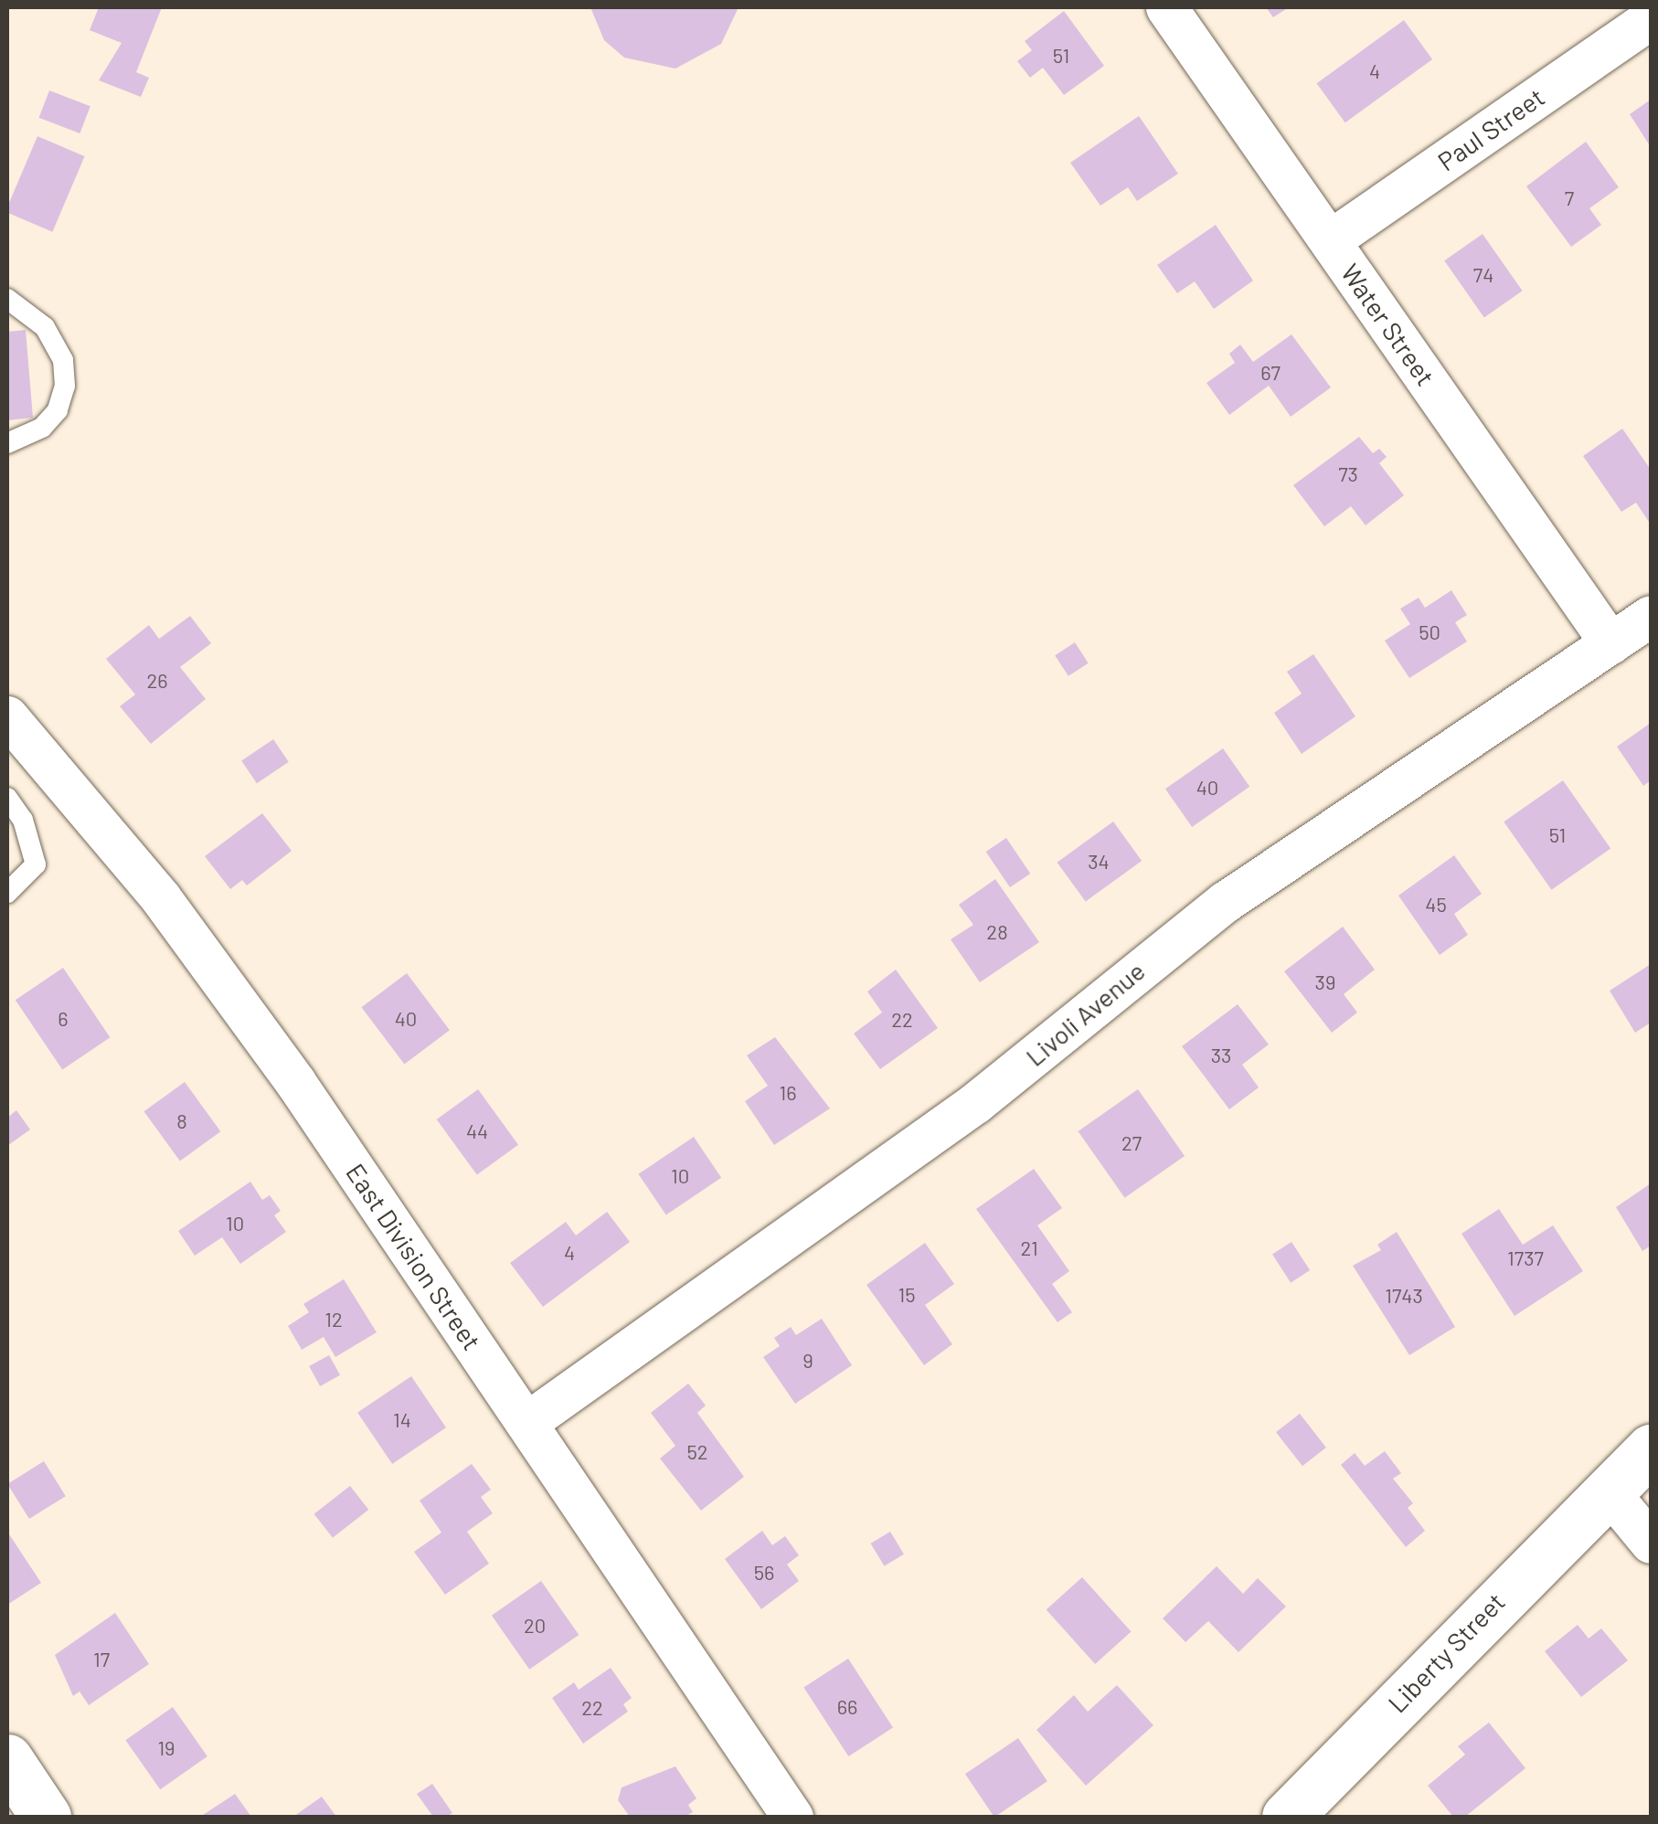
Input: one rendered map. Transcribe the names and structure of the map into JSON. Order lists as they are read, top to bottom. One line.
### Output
{"streets":{"main road":["Liberty Street"],"street":["Paul Street","Water Street","Livoli Avenue","East Division Street"]},"crossings":[["Paul Street","Water Street"],["Water Street","Livoli Avenue"],["Livoli Avenue","East Division Street"]],"house_numbers":["51","4","7","74","67","73","50","26","40","51","34","45","28","39","6","40","22","33","16","8","44","27","10","10","21","4","1737","15","1743","12","9","14","52","56","20","17","66","22","19"]}
